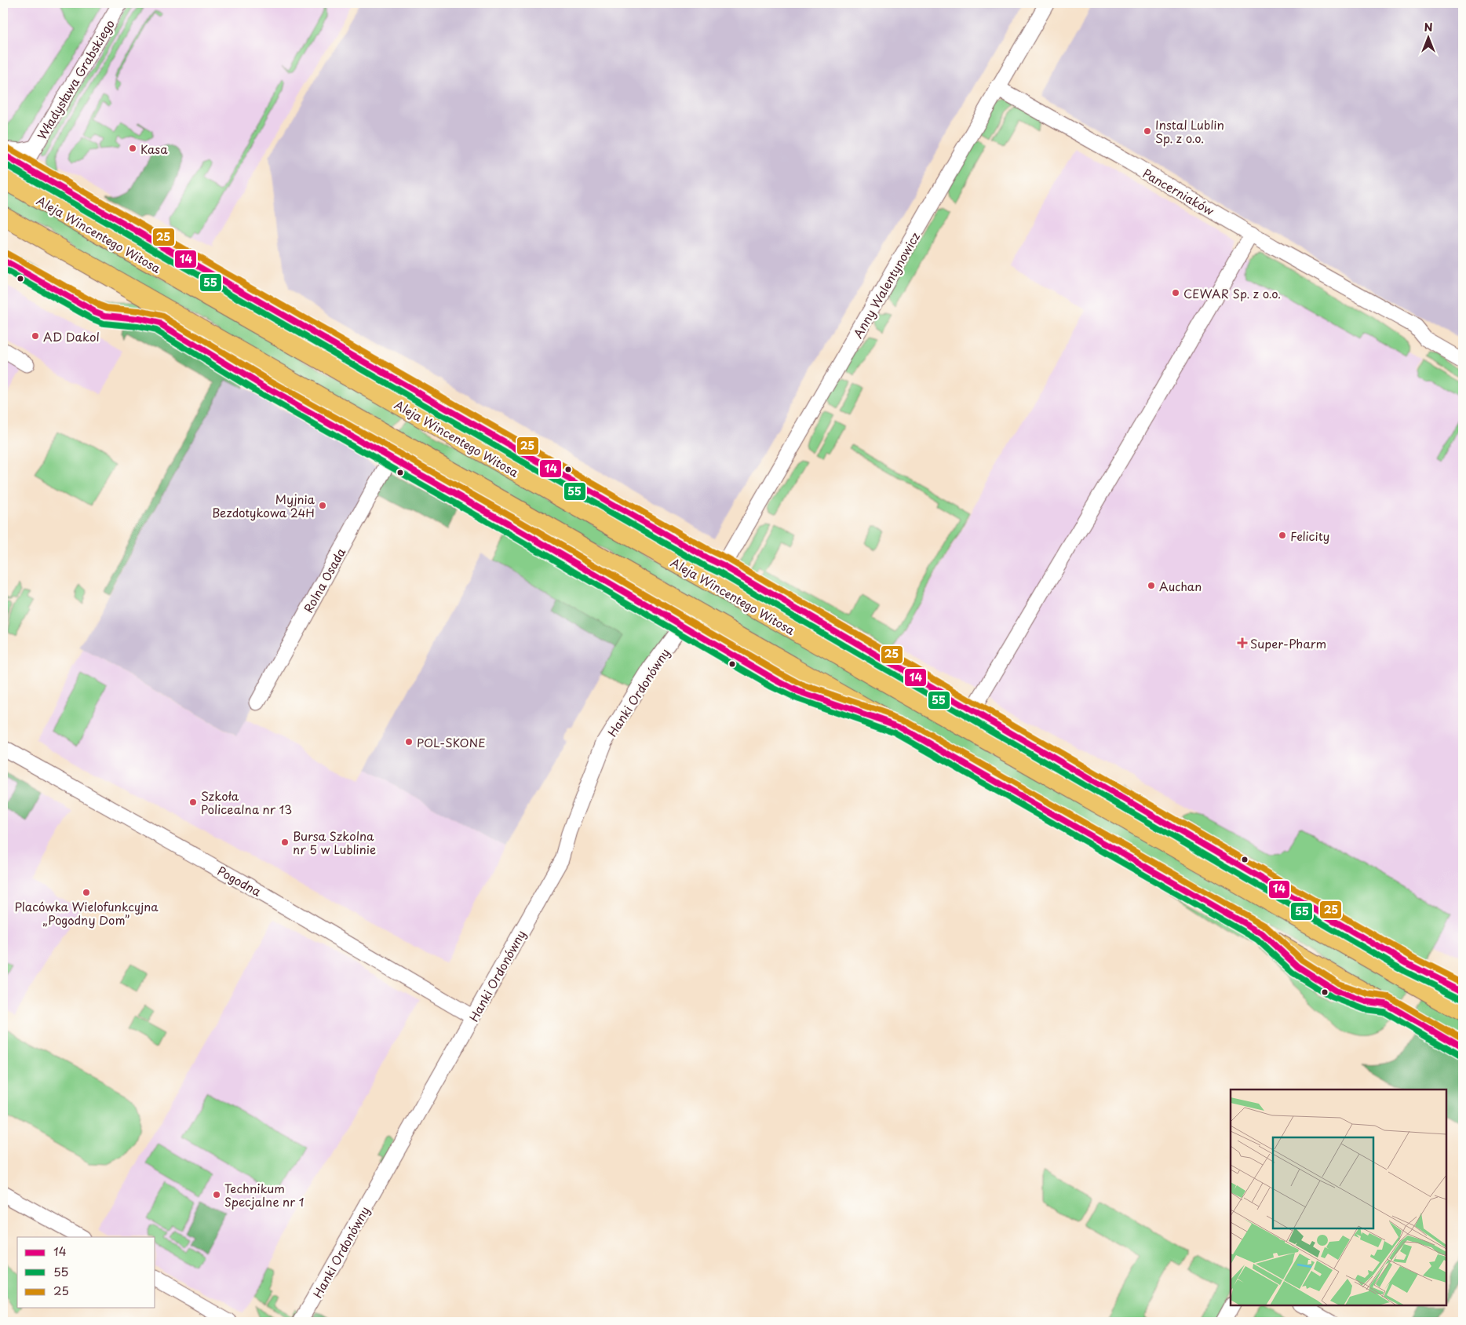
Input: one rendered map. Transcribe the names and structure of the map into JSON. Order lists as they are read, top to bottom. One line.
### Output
{"streets":{"main road":["Aleja Wincentego Witosa"],"street":["Władysława Grabskiego","Pancerniaków","Anny Walentynowicz","Rolna Osada","Hanki Ordonówny","Pogodna"]},"crossings":[["Pancerniaków","Anny Walentynowicz"],["Aleja Wincentego Witosa","Anny Walentynowicz"],["Hanki Ordonówny","Pogodna"]],"places":{"other":["Instal Lublin Sp. z o.o.","Kasa","CEWAR Sp. z o.o.","AD Dakol","Myjnia Bezdotykowa 24H","Felicity","Auchan","POL-SKONE","Szkoła Policealna nr 13","Bursa Szkolna nr 5 w Lublinie","Placówka Wielofunkcyjna „Pogodny Dom”","Technikum Specjalne nr 1"],"health":["Super-Pharm"]},"lines":["transit line 25","transit line 14","transit line 55"],"legend":["14","55","25"],"north":"top"}
